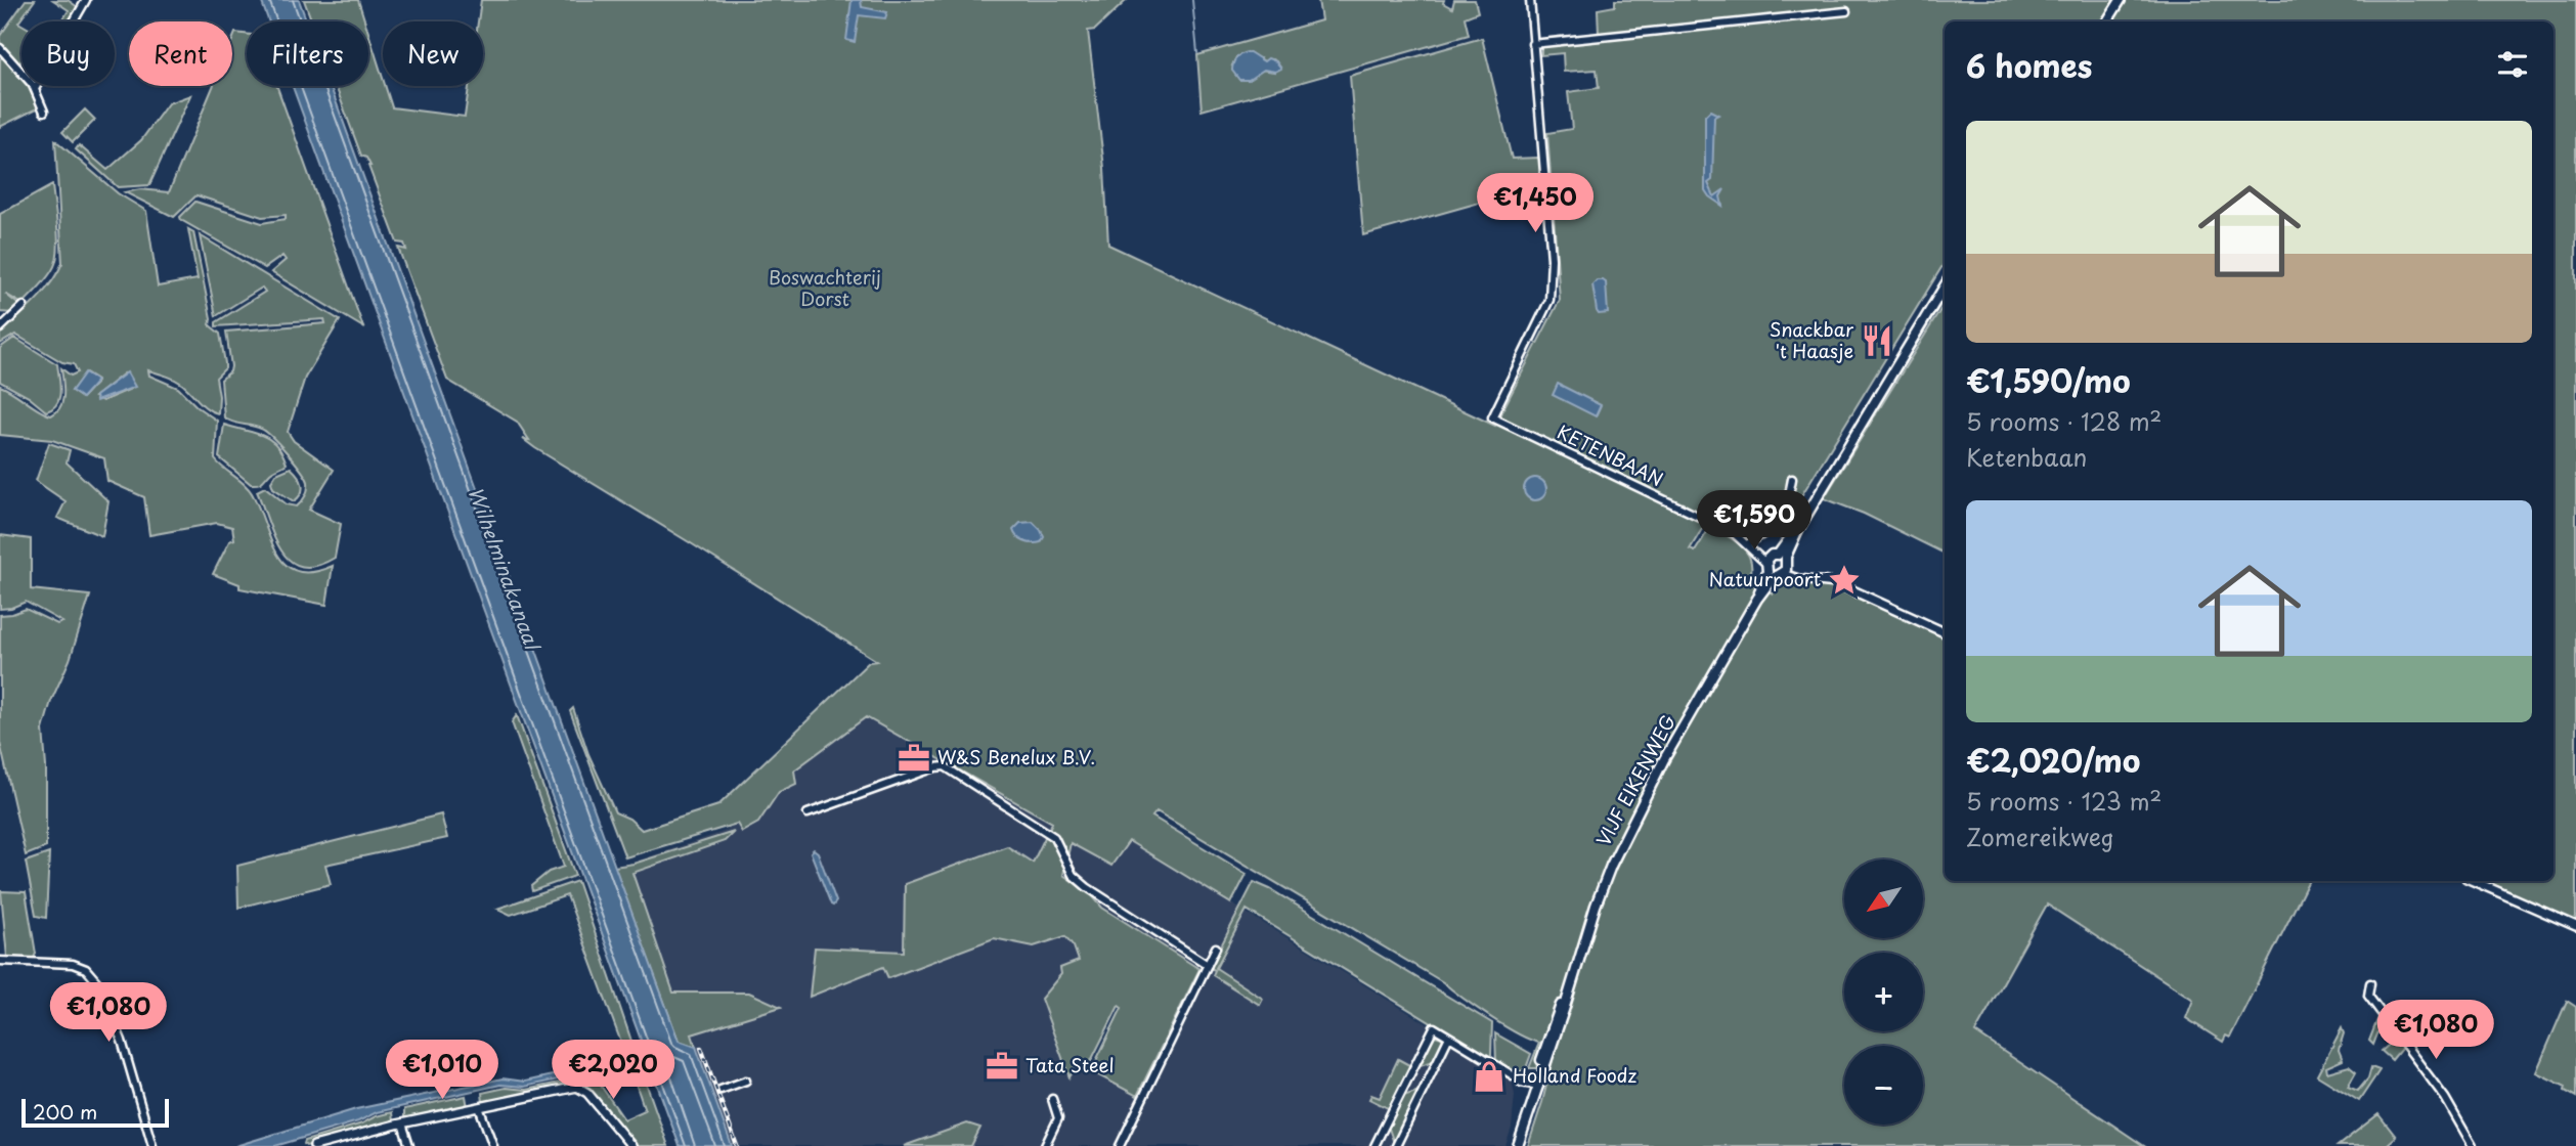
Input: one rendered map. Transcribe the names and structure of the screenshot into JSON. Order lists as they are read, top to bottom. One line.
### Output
{"streets":{"main road":["VIJF EIKENWEG"],"street":["KETENBAAN"]},"crossings":[["KETENBAAN","VIJF EIKENWEG"]],"water":["Wilhelminakanaal"],"parks":["Boswachterij Dorst"],"places":{"restaurant":["Snackbar 't Haasje"],"place":["Natuurpoort"],"office":["W&S Benelux B.V.","Tata Steel"],"shop":["Holland Foodz"]},"scale_bar":"200 m","north":"bottom left","page":{"chip":["Buy","Rent","Filters","New"],"heading":"6 homes","list":[{"name":"€1,590/mo","note":"5 rooms · 128 m² · Ketenbaan"},{"name":"€2,020/mo","note":"5 rooms · 123 m² · Zomereikweg"}],"price":["€1,450","€1,590","€1,080","€1,080","€1,010","€2,020"],"map_buttons":["+","−"],"scale":"200 m"}}
